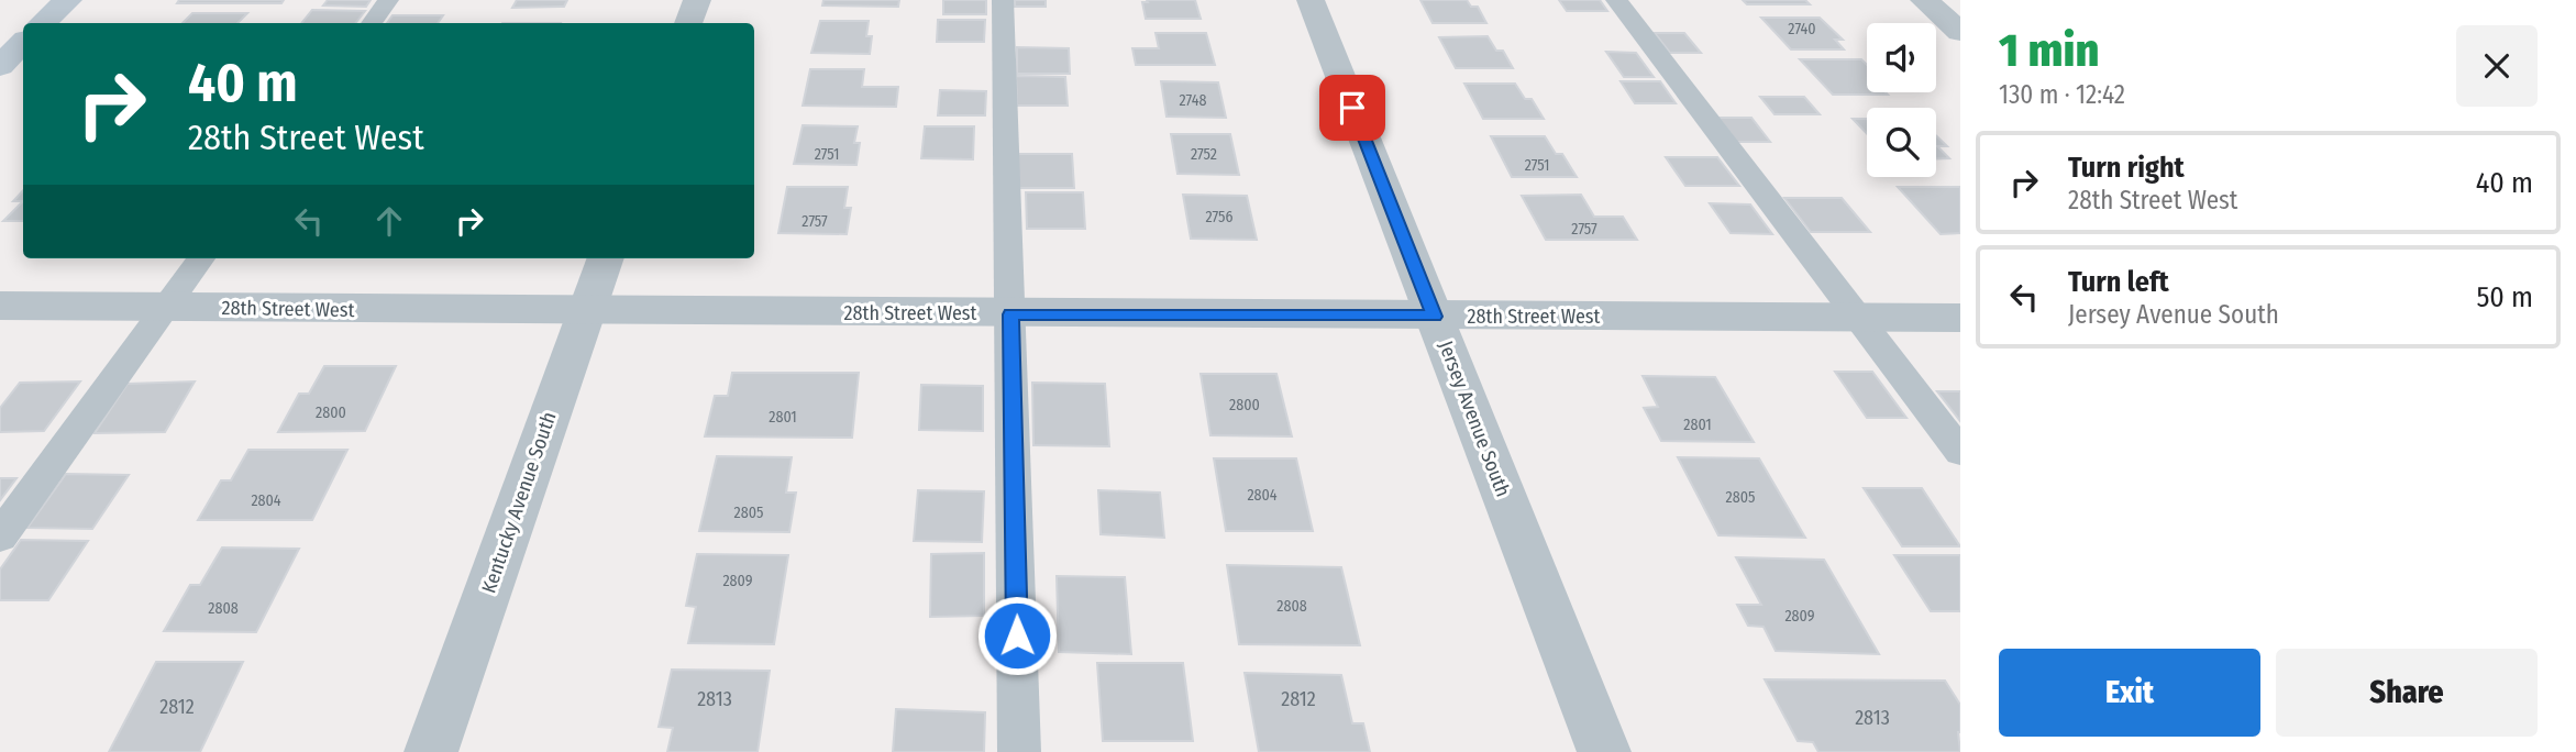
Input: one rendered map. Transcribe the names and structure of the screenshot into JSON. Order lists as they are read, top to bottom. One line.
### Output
{"streets":{"street":["28th Street West","Jersey Avenue South","Kentucky Avenue South"]},"crossings":[["28th Street West","Jersey Avenue South"],["28th Street West","Kentucky Avenue South"]],"house_numbers":["2740","2748","2751","2752","2751","2756","2757","2757","2800","2800","2801","2801","2804","2805","2804","2805","2809","2808","2808","2809","2813","2812","2812","2813"],"page":{"heading":["1 min","130 m · 12:42"],"turn":["40 m","28th Street West"],"list":[{"name":"Turn right","note":"28th Street West","value":"40 m"},{"name":"Turn left","note":"Jersey Avenue South","value":"50 m"}],"buttons":["Exit","Share"]}}
